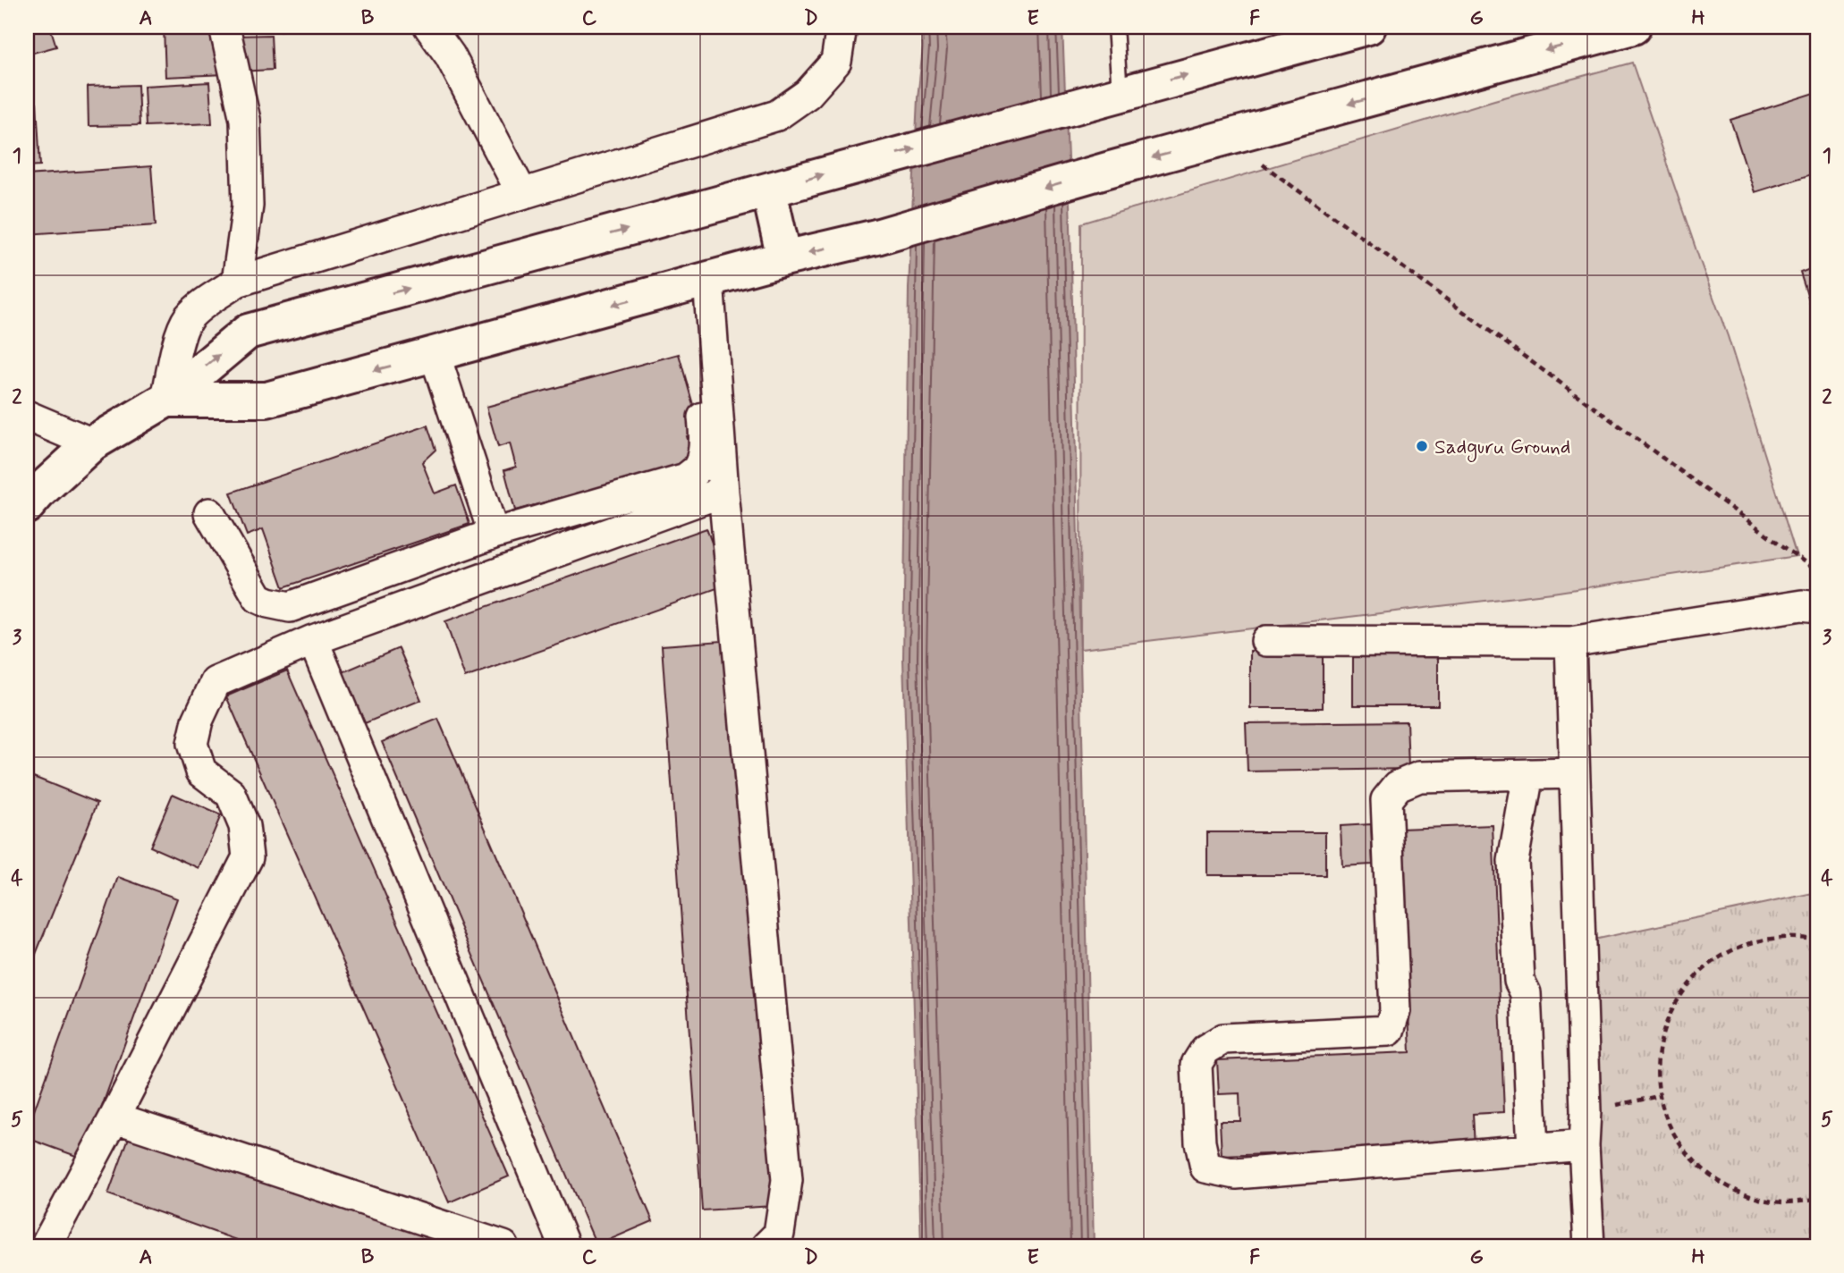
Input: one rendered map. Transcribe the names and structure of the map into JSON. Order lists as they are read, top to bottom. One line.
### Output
{"places":["Sadguru Ground"],"grid":{"columns":["A","B","C","D","E","F","G","H"],"rows":["1","2","3","4","5"]}}
